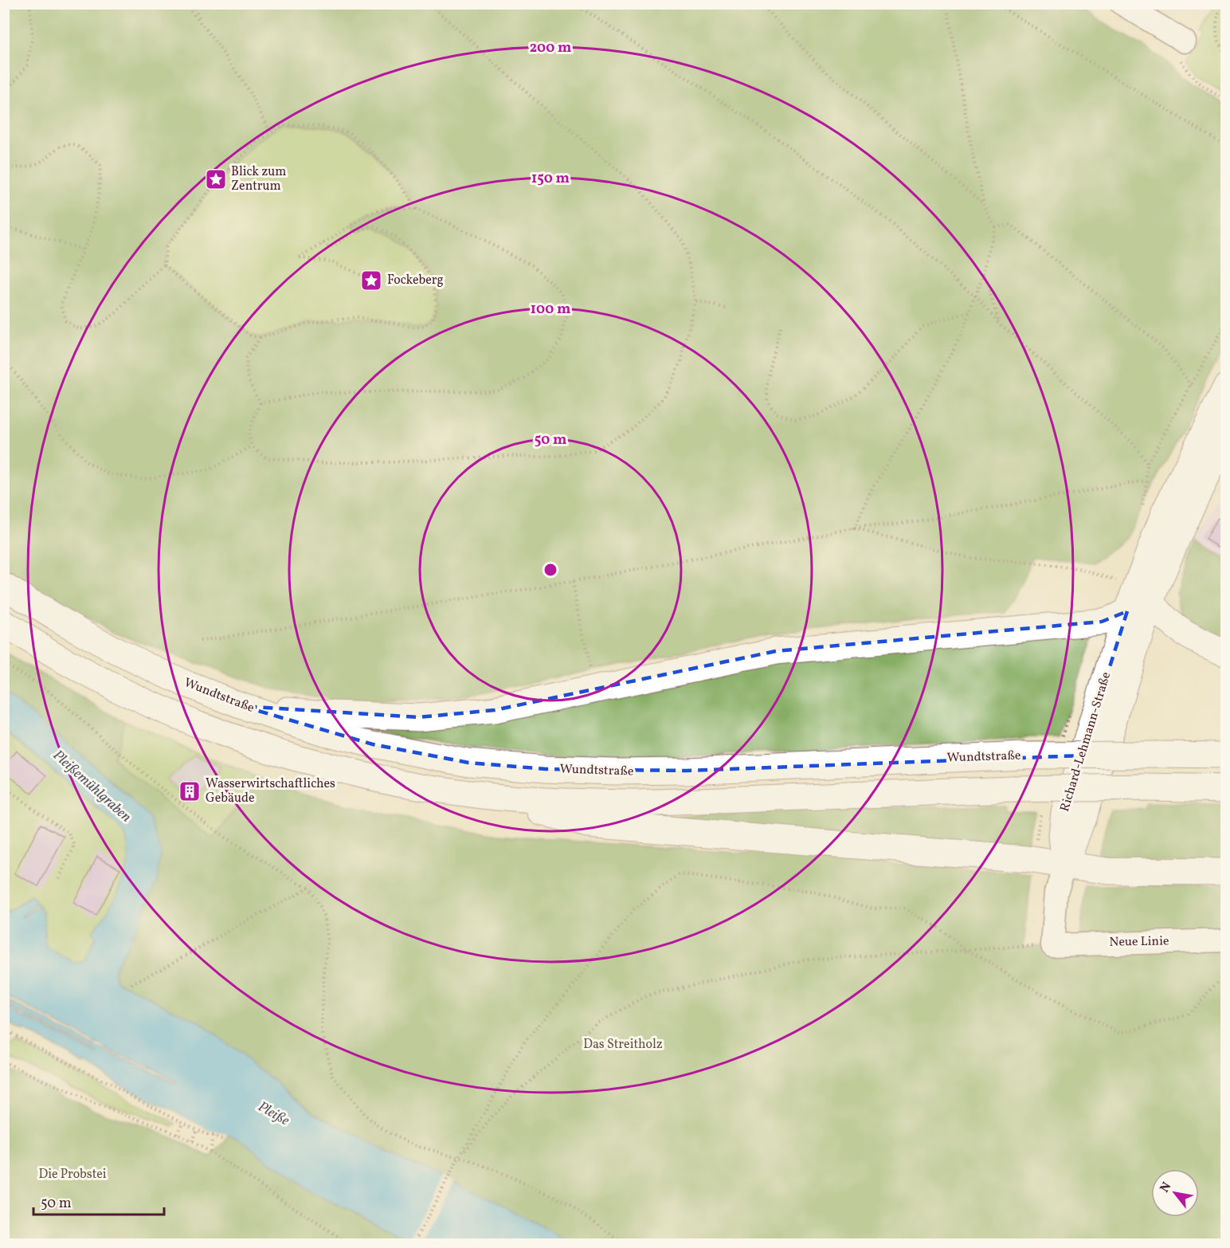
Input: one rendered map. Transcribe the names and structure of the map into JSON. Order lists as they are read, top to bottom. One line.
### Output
{"streets":{"main road":["Wundtstraße","Richard-Lehmann-Straße"],"street":["Neue Linie"]},"water":["Pleißemühlgraben","Pleiße"],"parks":["Das Streitholz","Die Probstei"],"places":{"place":["Blick zum Zentrum","Fockeberg"],"building":["Wasserwirtschaftliches Gebäude"]},"scale_bar":"50 m","north":"top left","rings":["200 m","150 m","100 m","50 m"]}
